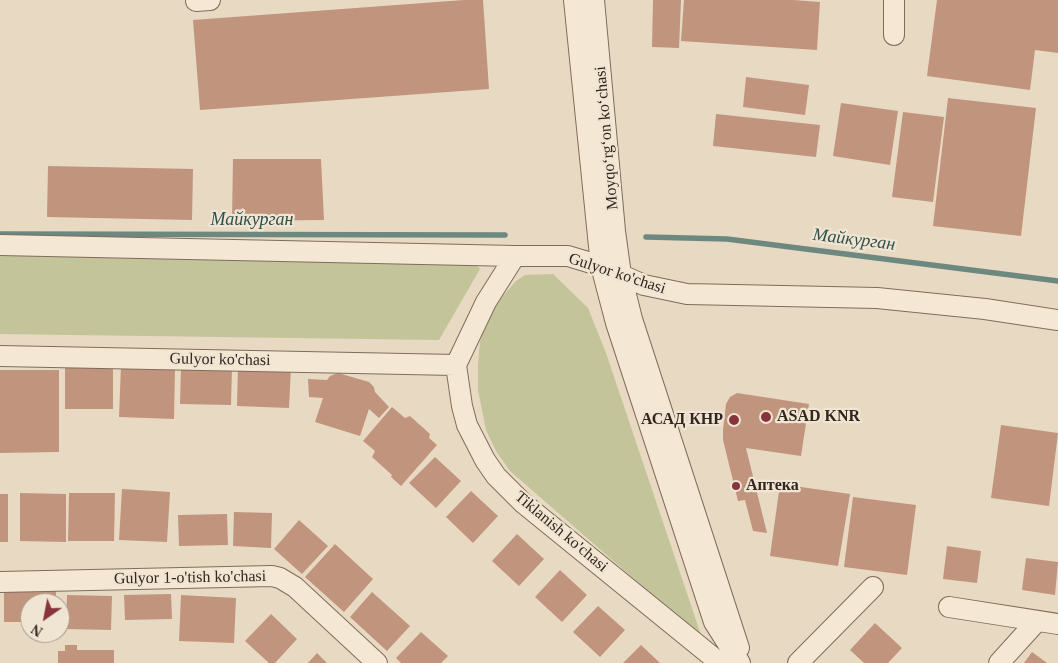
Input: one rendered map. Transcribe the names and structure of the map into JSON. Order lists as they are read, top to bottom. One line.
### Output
{"streets":{"street":["Moyqoʻrgʻon koʻchasi","Gulyor ko'chasi","Tiklanish ko'chasi","Gulyor 1-o'tish ko'chasi"]},"crossings":[["Moyqoʻrgʻon koʻchasi","Gulyor ko'chasi"],["Gulyor ko'chasi","Tiklanish ko'chasi"]],"water":["Майкурган"],"places":["ASAD KNR","АСАД КНР","Аптека"],"north":"bottom left"}
